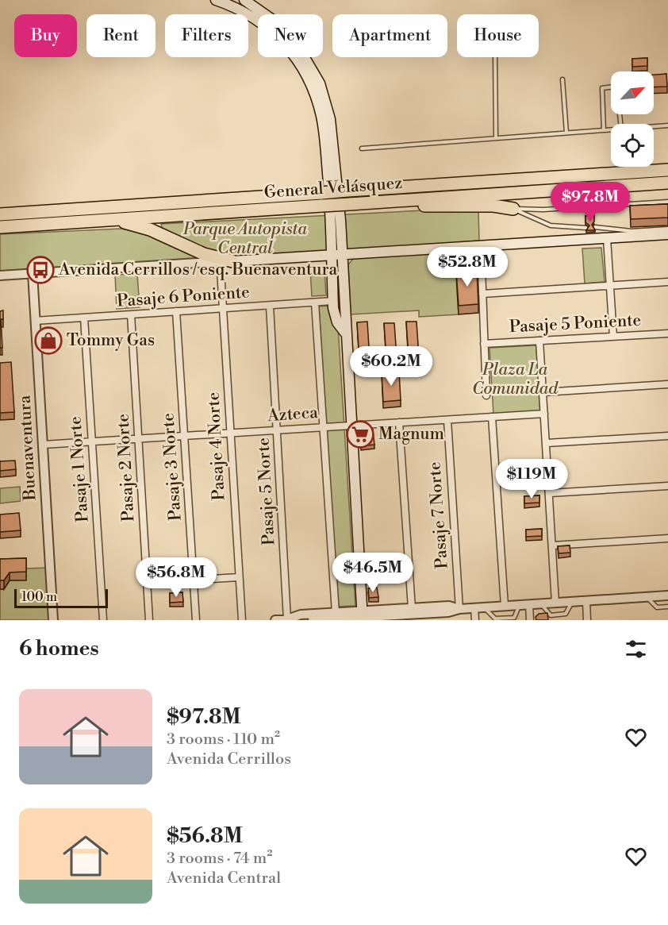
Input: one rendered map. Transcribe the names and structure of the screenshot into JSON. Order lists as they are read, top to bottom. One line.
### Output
{"streets":{"highway":["General Velásquez"],"street":["Pasaje 6 Poniente","Pasaje 5 Poniente","Azteca","Pasaje 4 Norte","Buenaventura","Pasaje 3 Norte","Pasaje 2 Norte","Pasaje 1 Norte","Pasaje 5 Norte","Pasaje 7 Norte"]},"crossings":[["Pasaje 6 Poniente","Pasaje 4 Norte"],["Pasaje 6 Poniente","Buenaventura"],["Pasaje 6 Poniente","Pasaje 3 Norte"],["Pasaje 6 Poniente","Pasaje 2 Norte"],["Pasaje 6 Poniente","Pasaje 1 Norte"],["Pasaje 6 Poniente","Pasaje 5 Norte"],["Azteca","Pasaje 4 Norte"],["Azteca","Buenaventura"],["Azteca","Pasaje 3 Norte"],["Azteca","Pasaje 2 Norte"],["Azteca","Pasaje 1 Norte"],["Azteca","Pasaje 5 Norte"],["Azteca","Pasaje 7 Norte"]],"parks":["Parque Autopista Central","Plaza La Comunidad"],"places":{"bus stop":["Avenida Cerrillos / esq. Buenaventura"],"shop":["Tommy Gas"],"supermarket":["Magnum"]},"scale_bar":"100 m","north":"top right","page":{"chip":["Buy","Rent","Filters","New","Apartment","House"],"price":["$97.8M","$52.8M","$60.2M","$119M","$46.5M","$56.8M"],"scale":"100 m","heading":"6 homes","list":[{"name":"$97.8M","note":"3 rooms · 110 m² · Avenida Cerrillos"},{"name":"$56.8M","note":"3 rooms · 74 m² · Avenida Central"}]}}
